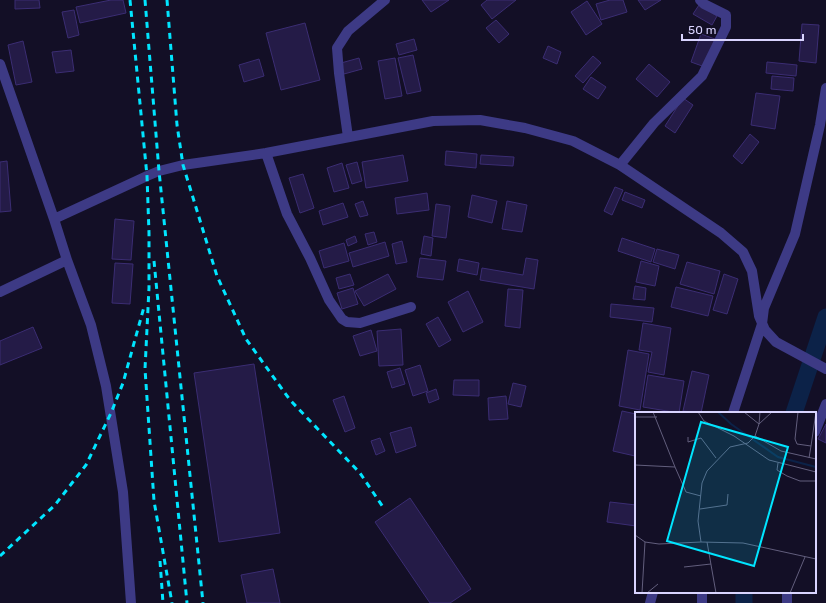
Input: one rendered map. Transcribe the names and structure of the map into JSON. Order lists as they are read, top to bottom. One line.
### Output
{"scale_bar":"50 m"}
